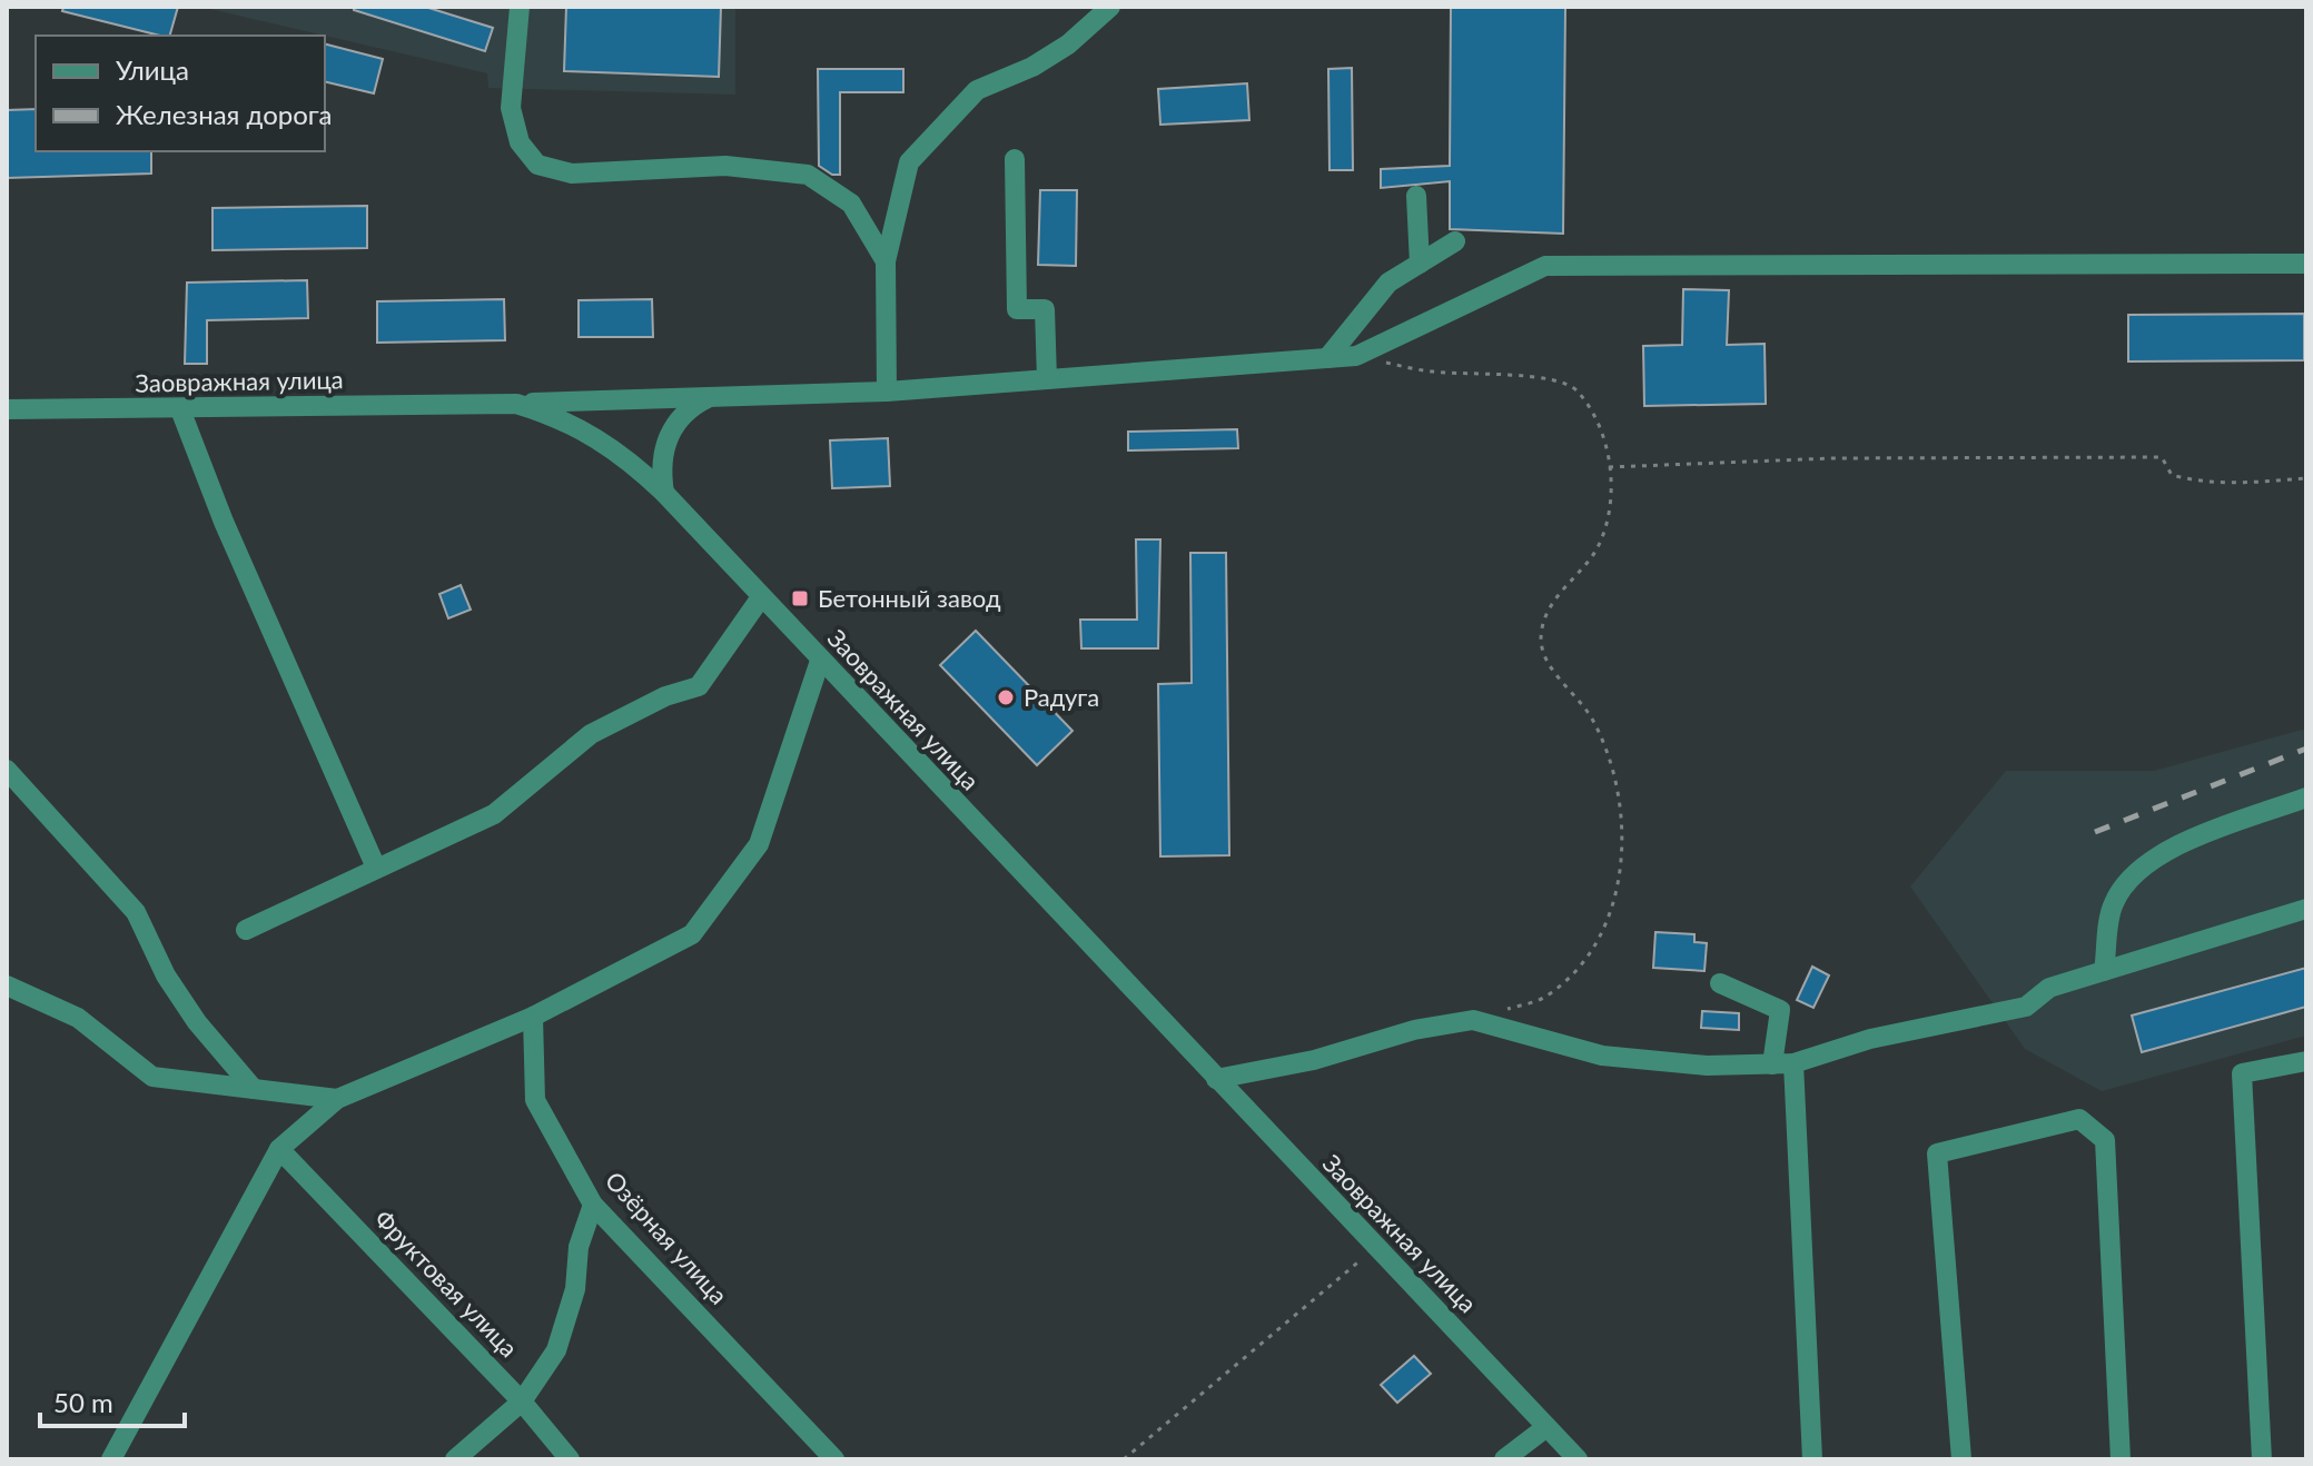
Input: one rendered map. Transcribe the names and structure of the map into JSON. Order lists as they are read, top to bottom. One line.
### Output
{"streets":{"street":["Заовражная улица","Озёрная улица","Фруктовая улица"]},"places":{"transit":["Бетонный завод"],"other":["Радуга"]},"legend":["Улица","Железная дорога"],"scale_bar":"50 m"}
